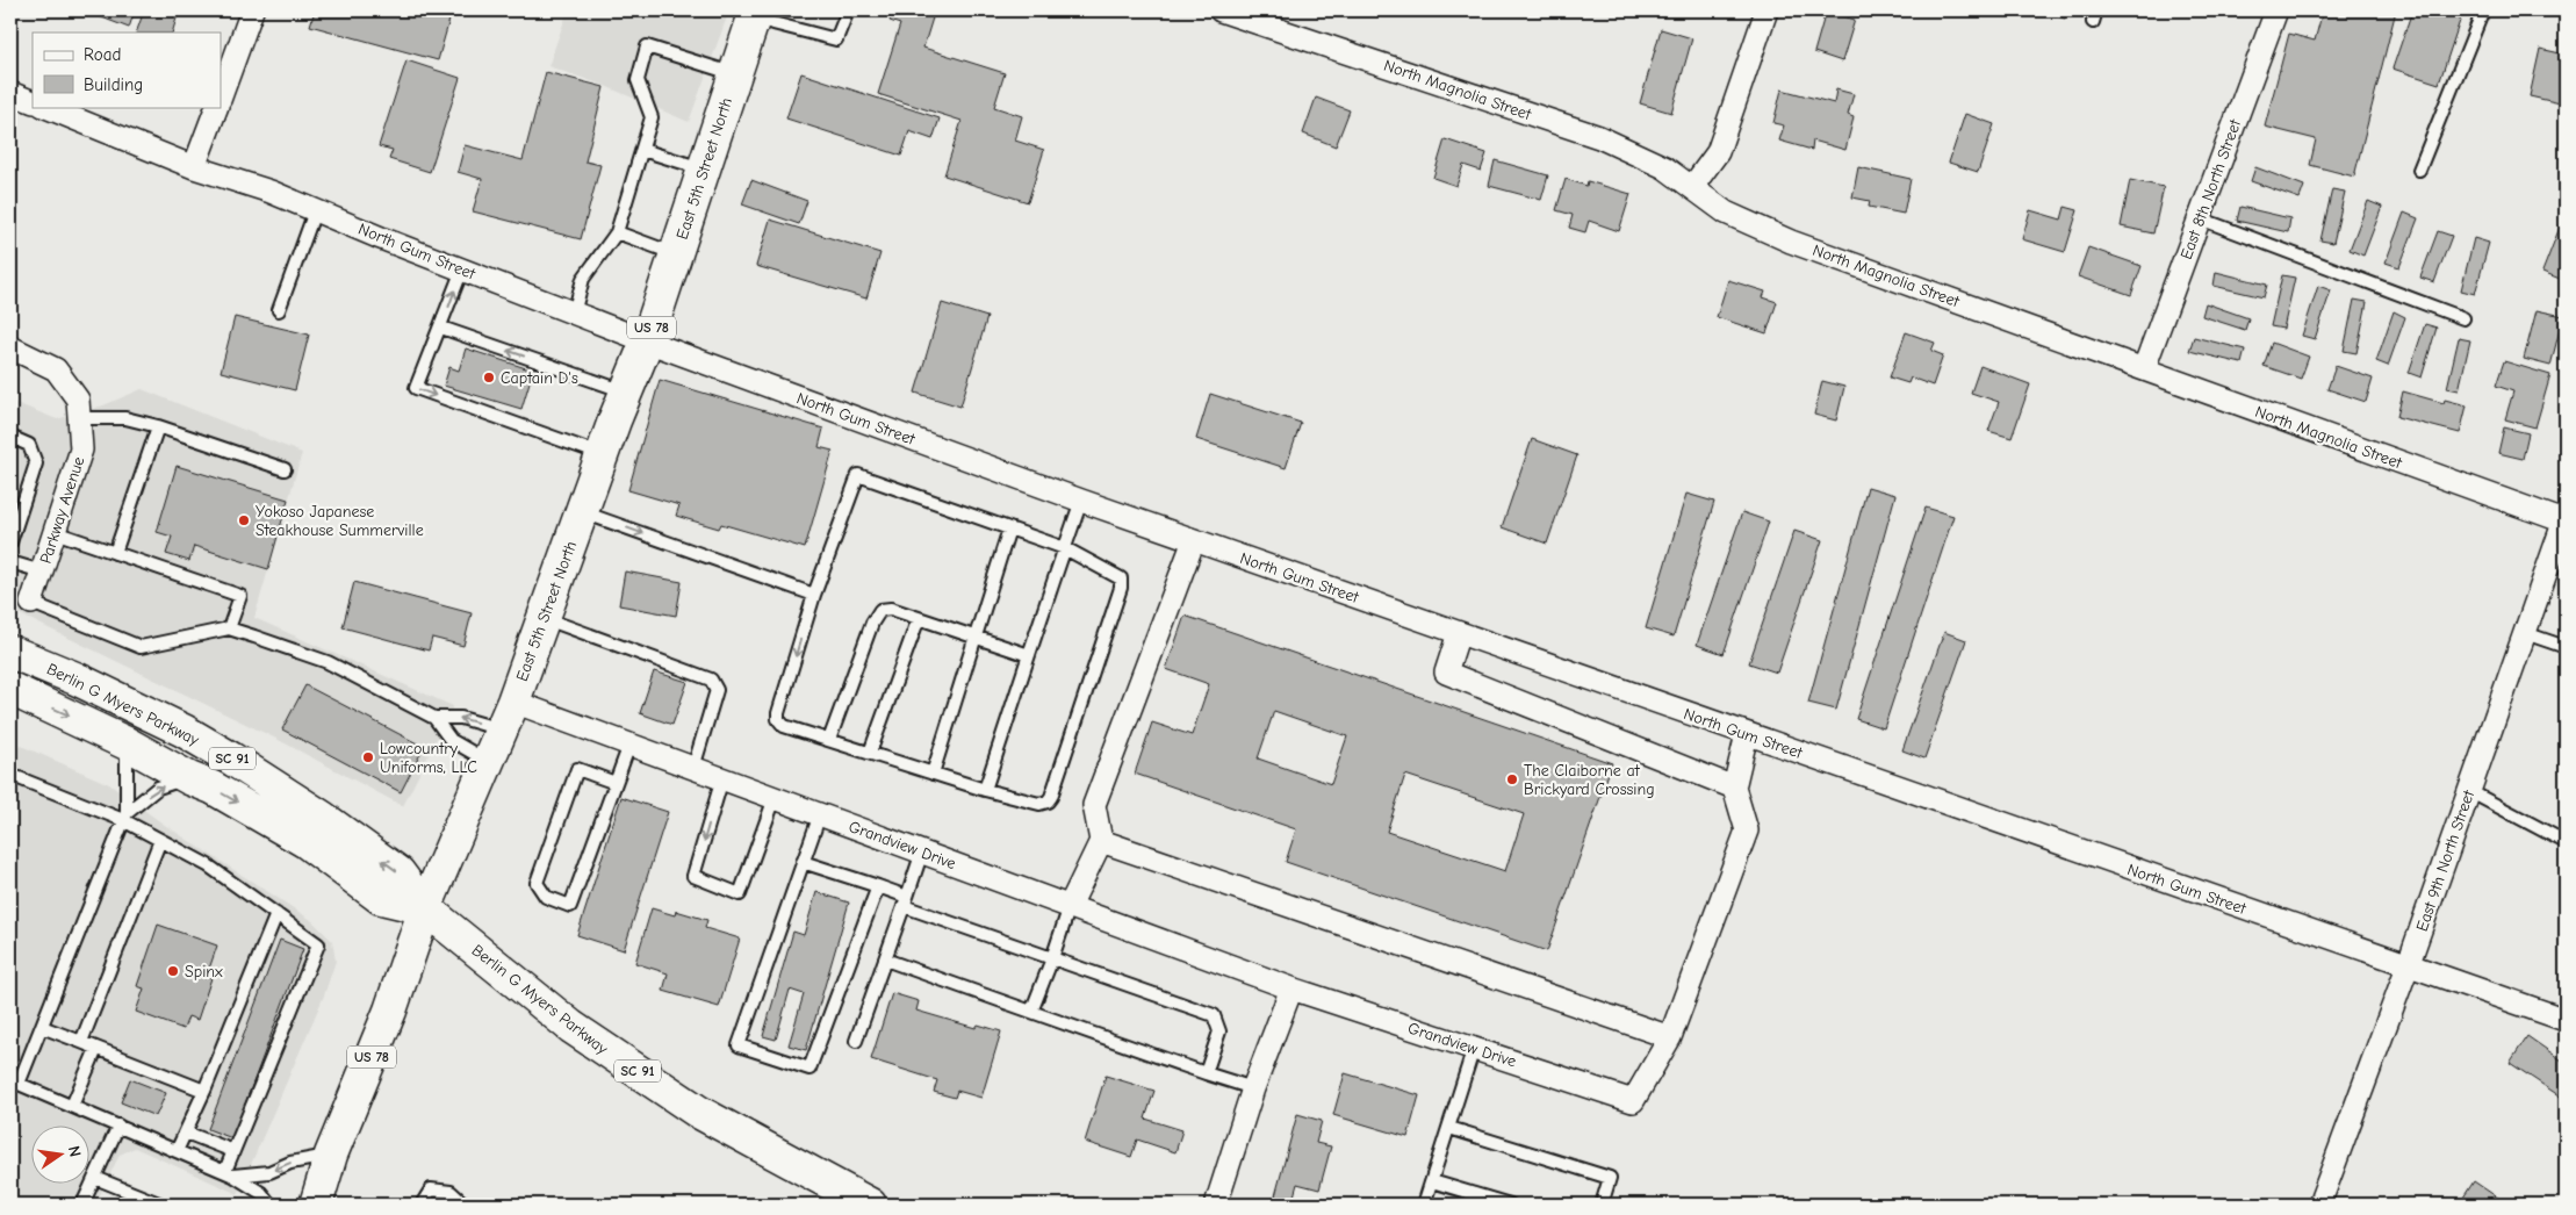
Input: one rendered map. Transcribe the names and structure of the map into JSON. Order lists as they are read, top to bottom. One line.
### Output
{"streets":{"main road":["East 5th Street North","US 78","Berlin G Myers Parkway","SC 91"],"street":["North Magnolia Street","East 8th North Street","North Gum Street","Parkway Avenue","Grandview Drive","East 9th North Street"]},"crossings":[["North Magnolia Street","East 8th North Street"],["North Magnolia Street","East 9th North Street"],["East 5th Street North","North Gum Street"],["East 5th Street North","Berlin G Myers Parkway"],["East 5th Street North","Grandview Drive"],["North Gum Street","East 9th North Street"]],"places":["Captain D's","Yokoso Japanese Steakhouse Summerville","Lowcountry Uniforms, LLC","The Claiborne at Brickyard Crossing","Spinx"],"legend":["Road","Building"],"north":"right"}
